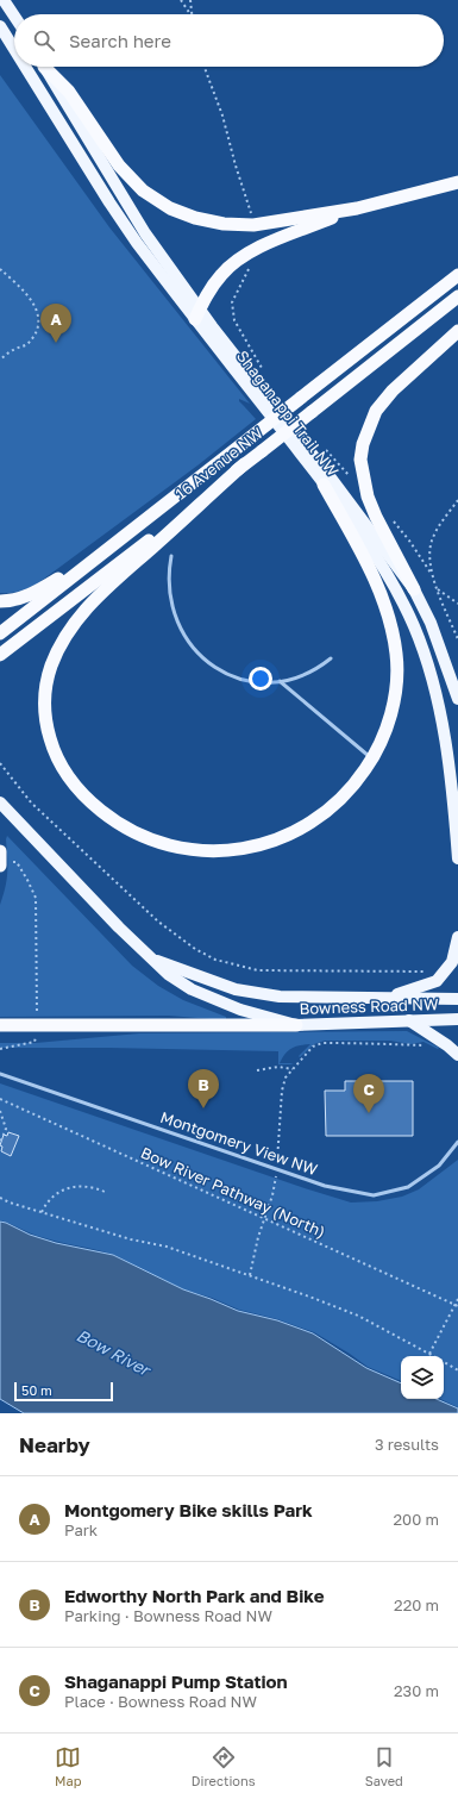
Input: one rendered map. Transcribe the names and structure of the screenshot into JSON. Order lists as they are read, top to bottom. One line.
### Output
{"streets":{"highway":["16 Avenue NW"],"main road":["Shaganappi Trail NW","Bowness Road NW"],"lane":["Montgomery View NW"],"path":["Bow River Pathway (North)"]},"water":["Bow River"],"scale_bar":"50 m","page":{"search":"Search here","pins":["A","B","C"],"scale":"50 m","heading":["Nearby","3 results"],"list":[{"mark":"A","name":"Montgomery Bike skills Park","note":"Park","value":"200 m"},{"mark":"B","name":"Edworthy North Park and Bike","note":"Parking · Bowness Road NW","value":"220 m"},{"mark":"C","name":"Shaganappi Pump Station","note":"Place · Bowness Road NW","value":"230 m"}],"nav":["Map","Directions","Saved"]}}
